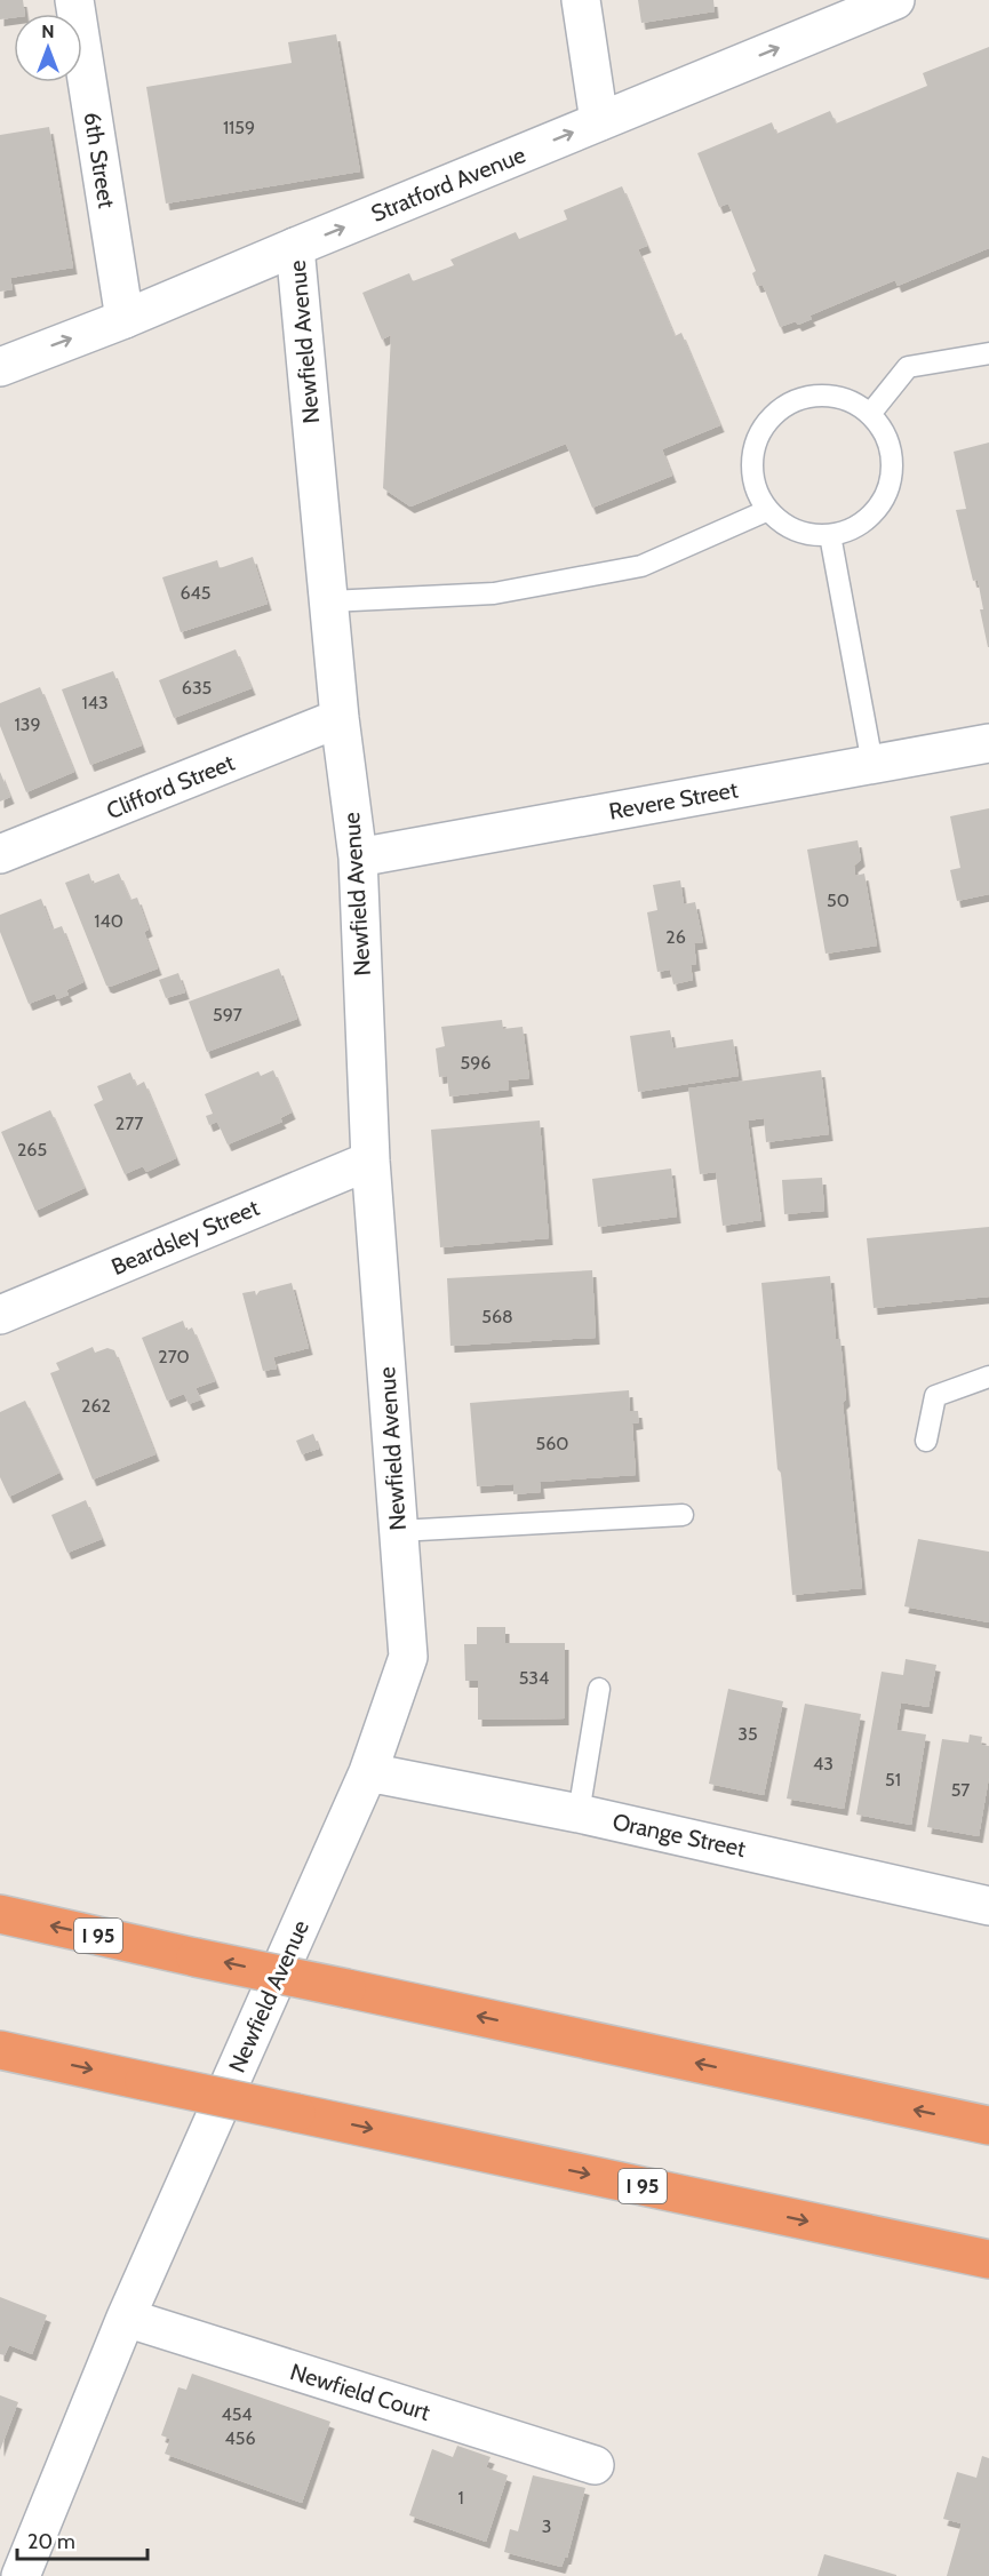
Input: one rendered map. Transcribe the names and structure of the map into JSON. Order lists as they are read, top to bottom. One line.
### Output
{"streets":{"highway":["I 95"],"street":["6th Street","Stratford Avenue","Newfield Avenue","Clifford Street","Revere Street","Beardsley Street","Orange Street","Newfield Court"]},"crossings":[["6th Street","Stratford Avenue"],["Stratford Avenue","Newfield Avenue"],["Newfield Avenue","Clifford Street"],["Newfield Avenue","Revere Street"],["Newfield Avenue","Beardsley Street"],["Newfield Avenue","Orange Street"],["Newfield Avenue","Newfield Court"]],"one_way":["Stratford Avenue"],"house_numbers":["1159","645","635","143","139","50","140","26","597","596","277","265","568","270","262","560","534","35","43","51","57","454","456","1","3"],"scale_bar":"20 m","north":"top"}
